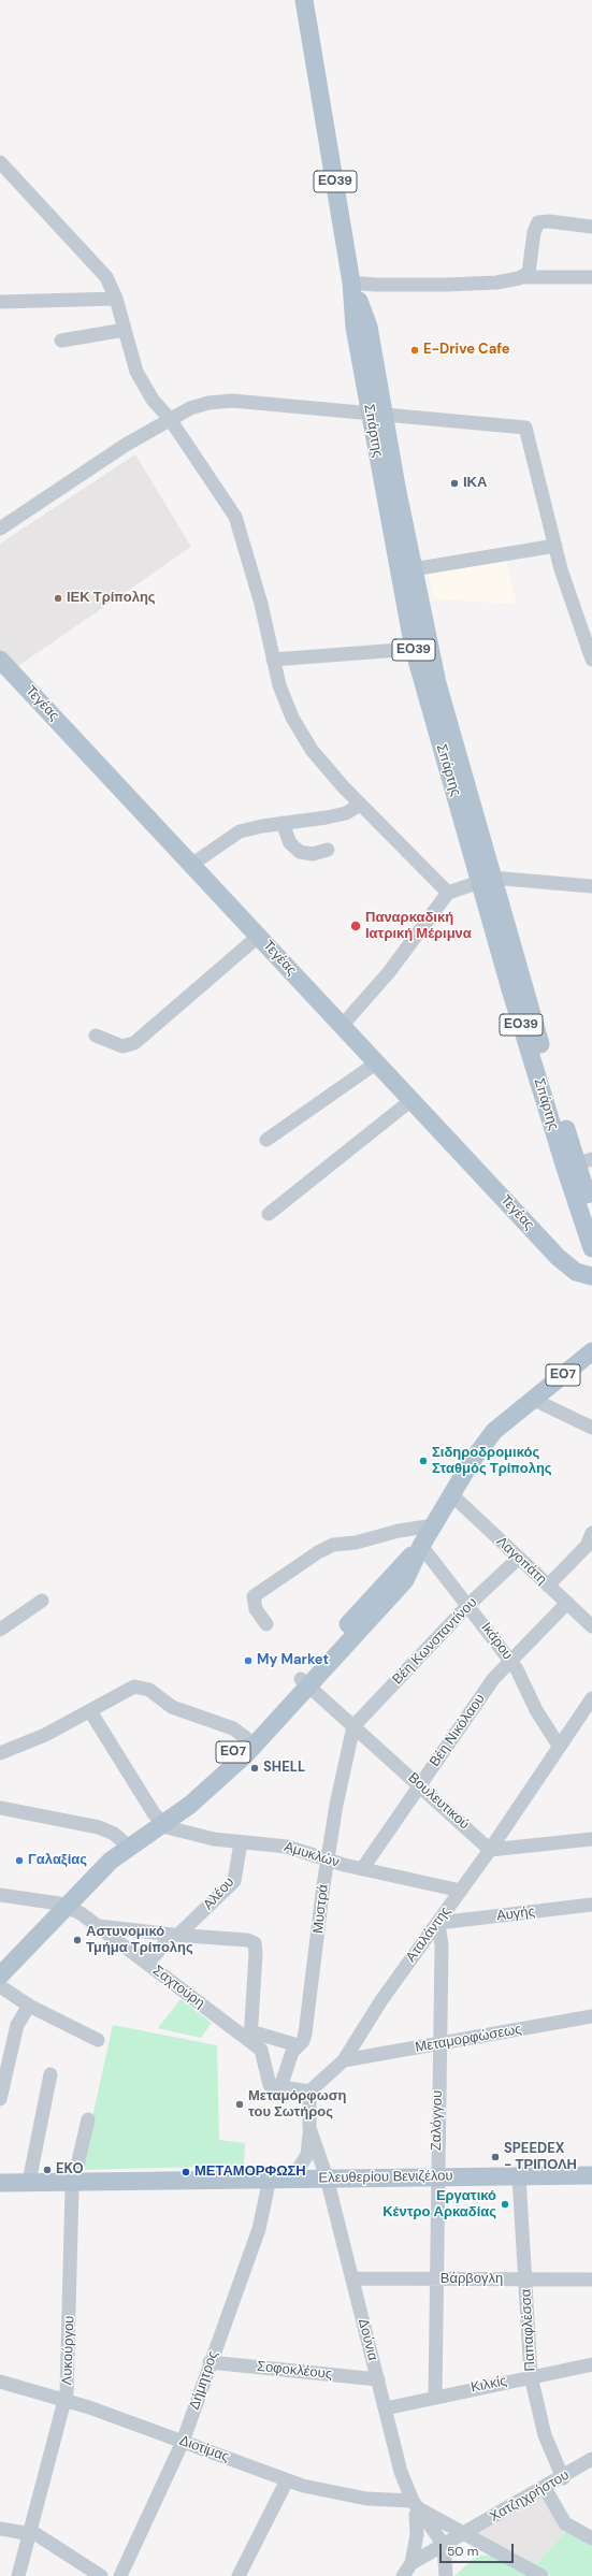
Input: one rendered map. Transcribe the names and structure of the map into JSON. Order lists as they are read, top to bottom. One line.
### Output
{"streets":{"main road":["ΕΟ39","Σπάρτης","Τεγέας","ΕΟ7","Ελευθερίου Βενιζέλου"],"street":["Λαγοπάτη","Βέη Κωνσταντίνου","Ικάρου","Βέη Νικόλαου","Βουλευτικού","Αμυκλών","Αλέου","Μυστρά","Αυγής","Αταλάντης","Σαχτούρη","Μεταμορφώσεως","Ζαλόγγου","Βάρβογλη","Παπαφλέσσα","Δούνια","Λυκούργου","Σοφοκλέους","Δήμητρος","Κιλκίς","Διοτίμας","Χατζηχρήστου"]},"crossings":[["ΕΟ39","Σπάρτης"],["ΕΟ7","Λαγοπάτη"],["ΕΟ7","Ικάρου"],["ΕΟ7","Βουλευτικού"],["ΕΟ7","Αμυκλών"],["ΕΟ7","Σαχτούρη"],["Λαγοπάτη","Βέη Κωνσταντίνου"],["Λαγοπάτη","Βέη Νικόλαου"],["Βέη Κωνσταντίνου","Ικάρου"],["Βέη Κωνσταντίνου","Βουλευτικού"],["Βέη Κωνσταντίνου","Μυστρά"],["Ικάρου","Βέη Νικόλαου"],["Ικάρου","Αταλάντης"],["Βέη Νικόλαου","Βουλευτικού"],["Βέη Νικόλαου","Αμυκλών"],["Βουλευτικού","Μυστρά"],["Βουλευτικού","Αταλάντης"],["Αμυκλών","Αλέου"],["Αμυκλών","Μυστρά"],["Αμυκλών","Αταλάντης"],["Αλέου","Σαχτούρη"],["Αυγής","Αταλάντης"],["Αυγής","Ζαλόγγου"],["Αταλάντης","Μεταμορφώσεως"],["Αταλάντης","Ζαλόγγου"],["Μεταμορφώσεως","Ζαλόγγου"],["Ζαλόγγου","Ελευθερίου Βενιζέλου"],["Ζαλόγγου","Βάρβογλη"],["Ζαλόγγου","Κιλκίς"],["Ελευθερίου Βενιζέλου","Παπαφλέσσα"],["Ελευθερίου Βενιζέλου","Δούνια"],["Ελευθερίου Βενιζέλου","Λυκούργου"],["Ελευθερίου Βενιζέλου","Δήμητρος"],["Βάρβογλη","Παπαφλέσσα"],["Βάρβογλη","Δούνια"],["Παπαφλέσσα","Κιλκίς"],["Παπαφλέσσα","Χατζηχρήστου"],["Δούνια","Σοφοκλέους"],["Δούνια","Κιλκίς"],["Δούνια","Διοτίμας"],["Δούνια","Χατζηχρήστου"],["Λυκούργου","Διοτίμας"],["Σοφοκλέους","Δήμητρος"],["Δήμητρος","Διοτίμας"]],"places":["E-Drive Cafe","ΙΚΑ","ΙΕΚ Τρίπολης","Παναρκαδική Ιατρική Μέριμνα","Σιδηροδρομικός Σταθμός Τρίπολης","My Market","SHELL","Γαλαξίας","Αστυνομικό Τμήμα Τρίπολης","Μεταμόρφωση του Σωτήρος","SPEEDEX - ΤΡΙΠΟΛΗ","EKO","ΜΕΤΑΜΟΡΦΩΣΗ","Εργατικό Κέντρο Αρκαδίας"],"scale_bar":"50 m"}
